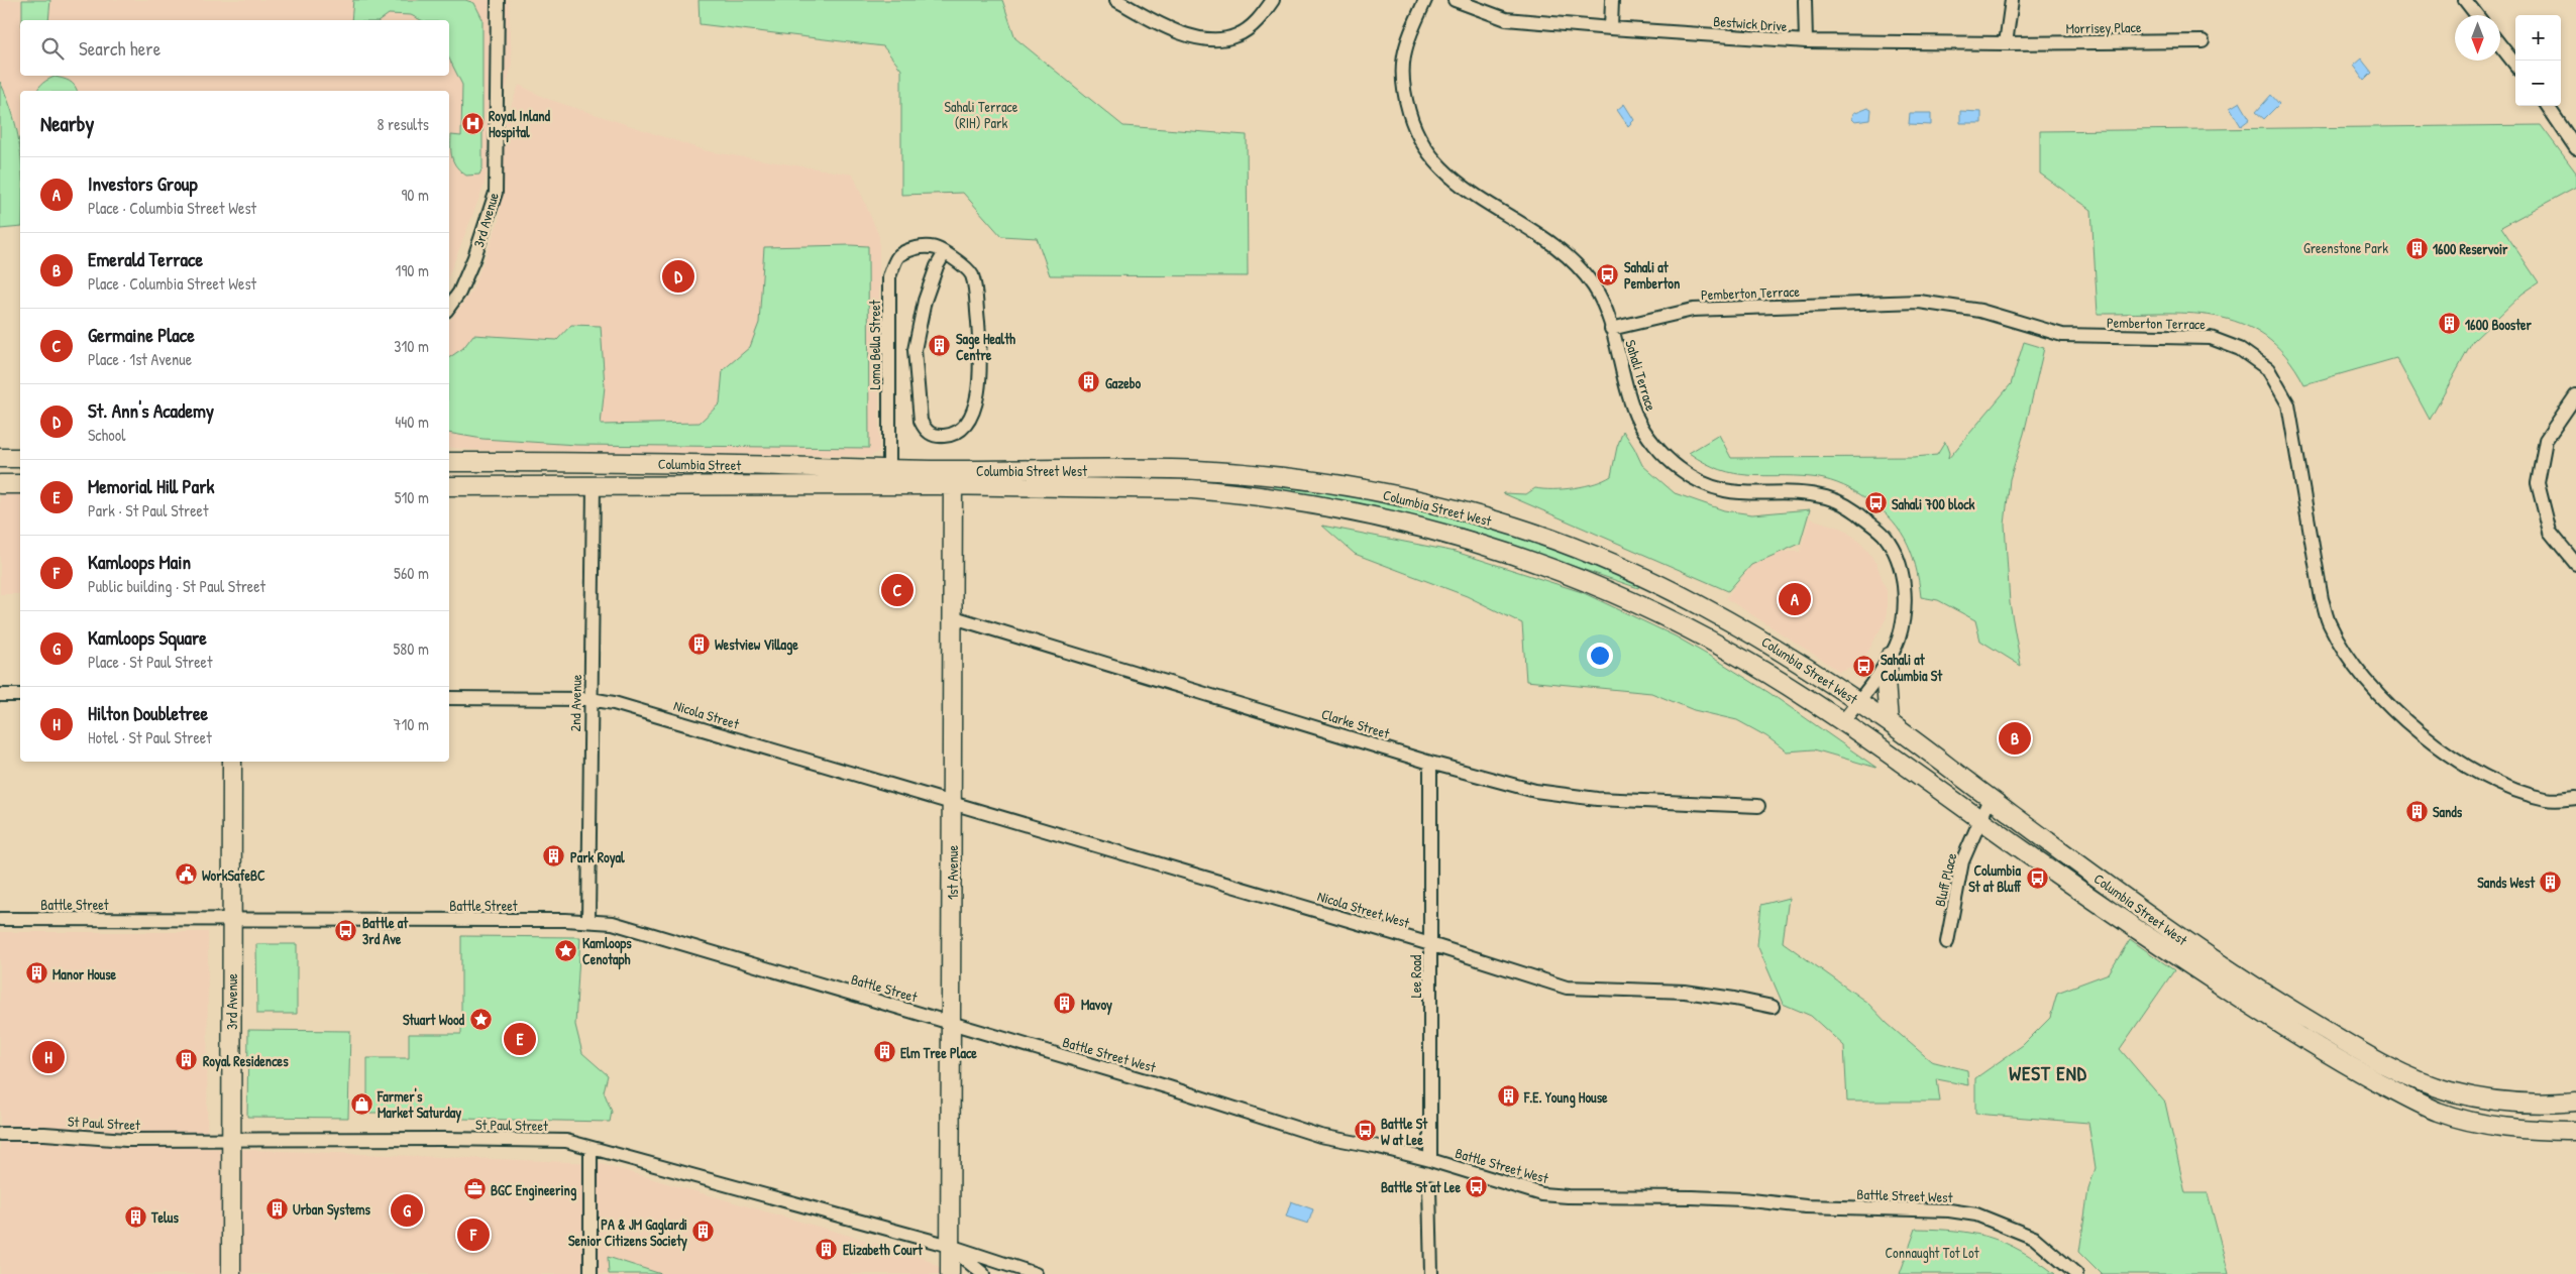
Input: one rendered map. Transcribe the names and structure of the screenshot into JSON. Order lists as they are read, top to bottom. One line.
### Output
{"streets":{"main road":["3rd Avenue","Columbia Street","Columbia Street West","1st Avenue"],"street":["Bestwick Drive","Morrisey Place","Pemberton Terrace","Loma Bella Street","Sahali Terrace","2nd Avenue","Nicola Street","Clarke Street","Bluff Place","Battle Street","Nicola Street West","Lee Road","Battle Street West","St Paul Street"]},"crossings":[["Bestwick Drive","Morrisey Place"],["3rd Avenue","Battle Street"],["3rd Avenue","St Paul Street"],["Pemberton Terrace","Sahali Terrace"],["Loma Bella Street","Columbia Street"],["Sahali Terrace","Columbia Street West"],["Columbia Street","Columbia Street West"],["Columbia Street","2nd Avenue"],["Columbia Street","1st Avenue"],["Columbia Street West","1st Avenue"],["Columbia Street West","Bluff Place"],["2nd Avenue","Nicola Street"],["2nd Avenue","Battle Street"],["Nicola Street","1st Avenue"],["Nicola Street","Nicola Street West"],["Clarke Street","1st Avenue"],["Clarke Street","Lee Road"],["1st Avenue","Battle Street"],["1st Avenue","Nicola Street West"],["1st Avenue","Battle Street West"],["1st Avenue","St Paul Street"],["Battle Street","Battle Street West"],["Nicola Street West","Lee Road"],["Lee Road","Battle Street West"]],"districts":["WEST END"],"parks":["Sahali Terrace (RIH) Park","Greenstone Park","Connaught Tot Lot"],"places":{"hospital":["Royal Inland Hospital"],"building":["1600 Reservoir","1600 Booster","Sage Health Centre","Gazebo","Westview Village","Sands","Park Royal","Sands West","Manor House","Mavoy","Elm Tree Place","Royal Residences","F.E. Young House","Urban Systems","Telus","PA & JM Gaglardi Senior Citizens Society","Elizabeth Court"],"bus stop":["Sahali at Pemberton","Sahali 700 block","Sahali at Columbia St","Columbia St at Bluff","Battle at 3rd Ave","Battle St W at Lee","Battle St at Lee"],"public building":["WorkSafeBC"],"place":["Kamloops Cenotaph","Stuart Wood"],"shop":["Farmer's Market Saturday"],"office":["BGC Engineering"]},"north":"bottom","page":{"map_buttons":["+","−"],"search":"Search here","heading":["Nearby","8 results"],"list":[{"mark":"A","name":"Investors Group","note":"Place · Columbia Street West","value":"90 m"},{"mark":"B","name":"Emerald Terrace","note":"Place · Columbia Street West","value":"190 m"},{"mark":"C","name":"Germaine Place","note":"Place · 1st Avenue","value":"310 m"},{"mark":"D","name":"St. Ann's Academy","note":"School","value":"440 m"},{"mark":"E","name":"Memorial Hill Park","note":"Park · St Paul Street","value":"510 m"},{"mark":"F","name":"Kamloops Main","note":"Public building · St Paul Street","value":"560 m"},{"mark":"G","name":"Kamloops Square","note":"Place · St Paul Street","value":"580 m"},{"mark":"H","name":"Hilton Doubletree","note":"Hotel · St Paul Street","value":"710 m"}],"pins":["D","C","A","B","E","H","G","F"]}}
